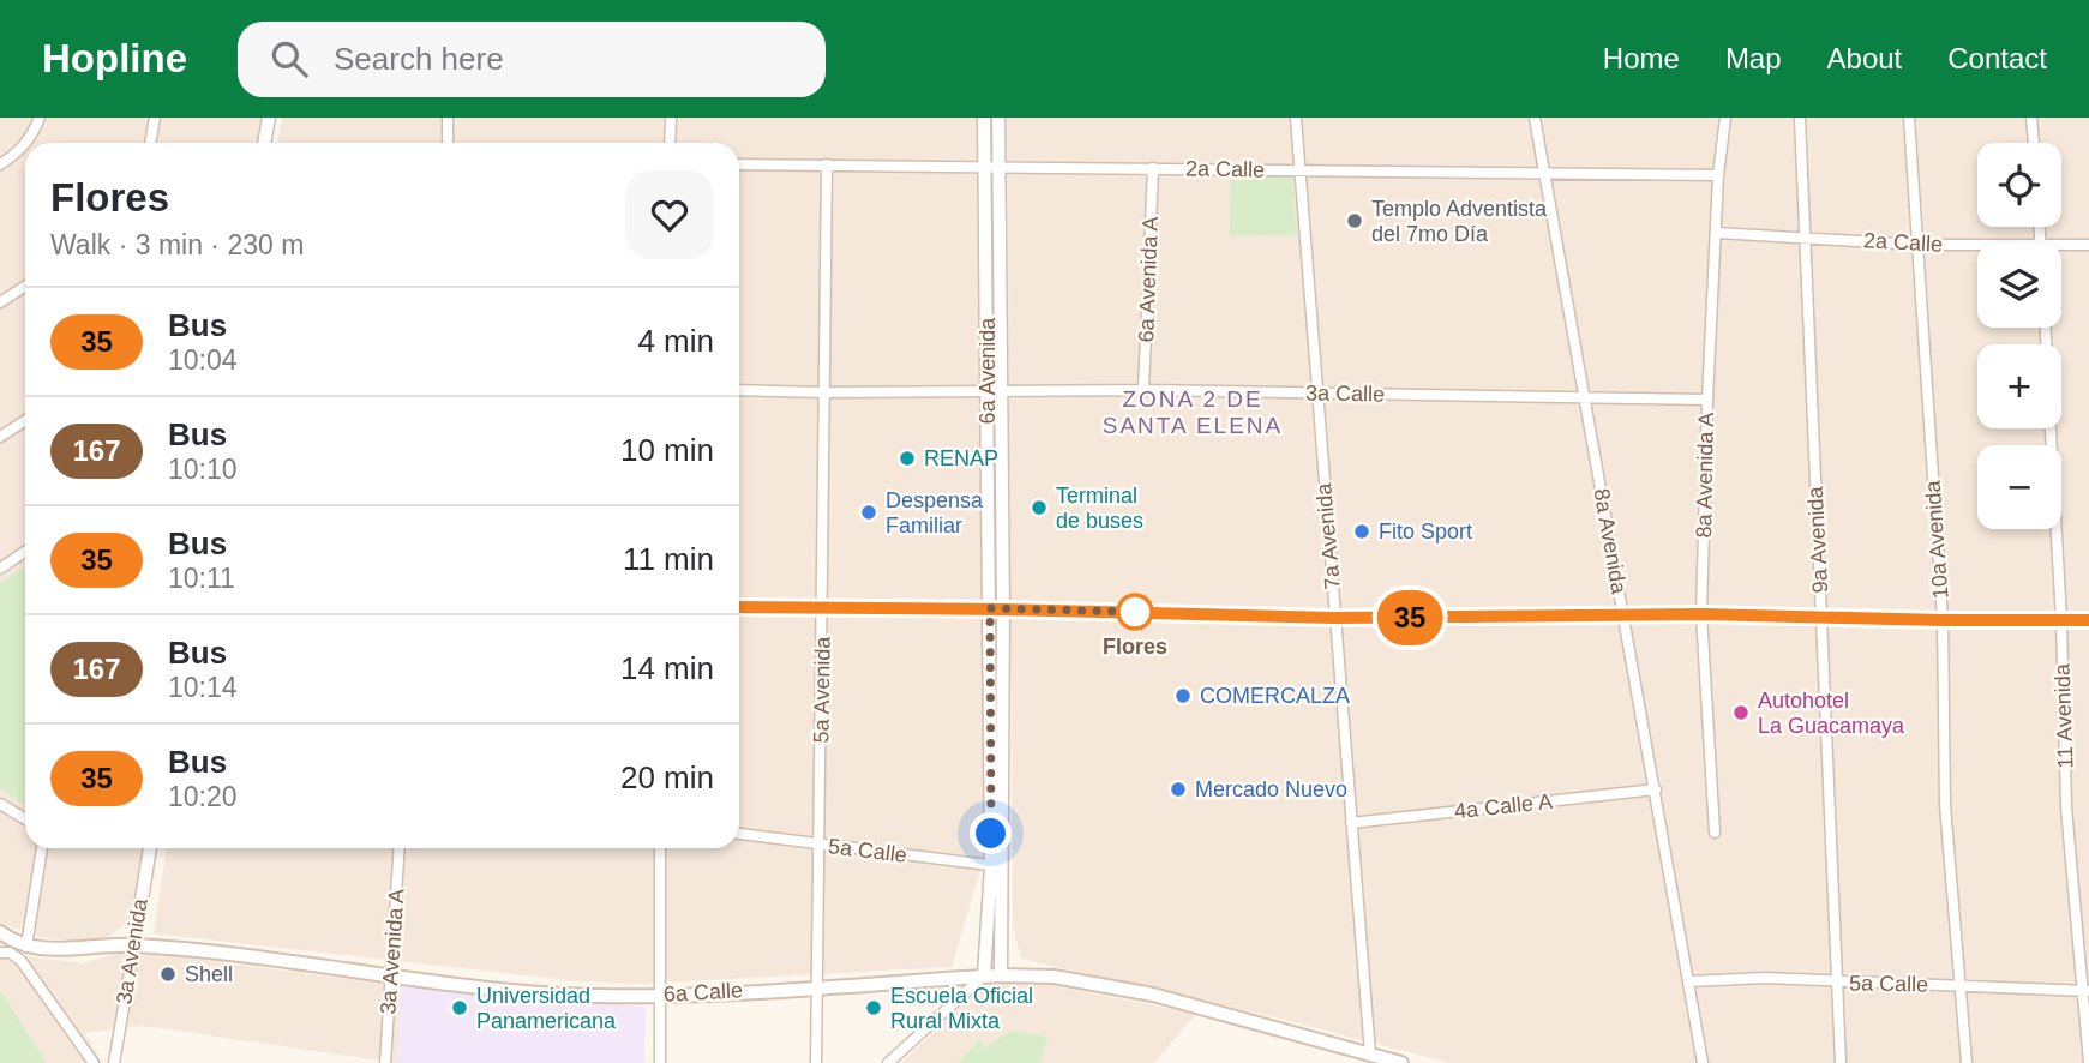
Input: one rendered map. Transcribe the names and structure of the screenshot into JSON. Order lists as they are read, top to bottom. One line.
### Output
{"streets":{"main road":["6a Calle"],"street":["2a Calle","6a Avenida A","6a Avenida","3a Calle","8a Avenida A","7a Avenida","9a Avenida","10a Avenida","8a Avenida","5a Avenida","11 Avenida","4a Calle A","5a Calle","3a Avenida","3a Avenida A"]},"crossings":[["2a Calle","6a Avenida A"],["2a Calle","6a Avenida"],["2a Calle","8a Avenida A"],["2a Calle","7a Avenida"],["2a Calle","9a Avenida"],["2a Calle","10a Avenida"],["2a Calle","8a Avenida"],["2a Calle","5a Avenida"],["6a Avenida A","3a Calle"],["6a Avenida","3a Calle"],["6a Avenida","5a Calle"],["6a Avenida","6a Calle"],["3a Calle","8a Avenida A"],["3a Calle","7a Avenida"],["3a Calle","8a Avenida"],["3a Calle","5a Avenida"],["7a Avenida","4a Calle A"],["7a Avenida","6a Calle"],["9a Avenida","5a Calle"],["10a Avenida","5a Calle"],["8a Avenida","4a Calle A"],["8a Avenida","5a Calle"],["5a Avenida","5a Calle"],["5a Avenida","6a Calle"],["11 Avenida","5a Calle"],["3a Avenida","6a Calle"],["3a Avenida A","6a Calle"]],"districts":["ZONA 2 DE SANTA ELENA"],"places":["Templo Adventista del 7mo Día","RENAP","Terminal de buses","Despensa Familiar","Fito Sport","Flores","COMERCALZA","Autohotel La Guacamaya","Mercado Nuevo","Shell","Universidad Panamericana","Escuela Oficial Rural Mixta"],"lines":["bus line 35"],"page":{"header":"Hopline","search":"Search here","nav":["Home","Map","About","Contact"],"on_map":"35","map_buttons":["+","−"],"heading":["Flores","Walk · 3 min · 230 m"],"list":[{"mark":"35","name":"Bus","note":"10:04","value":"4 min"},{"mark":"167","name":"Bus","note":"10:10","value":"10 min"},{"mark":"35","name":"Bus","note":"10:11","value":"11 min"},{"mark":"167","name":"Bus","note":"10:14","value":"14 min"},{"mark":"35","name":"Bus","note":"10:20","value":"20 min"}]}}
